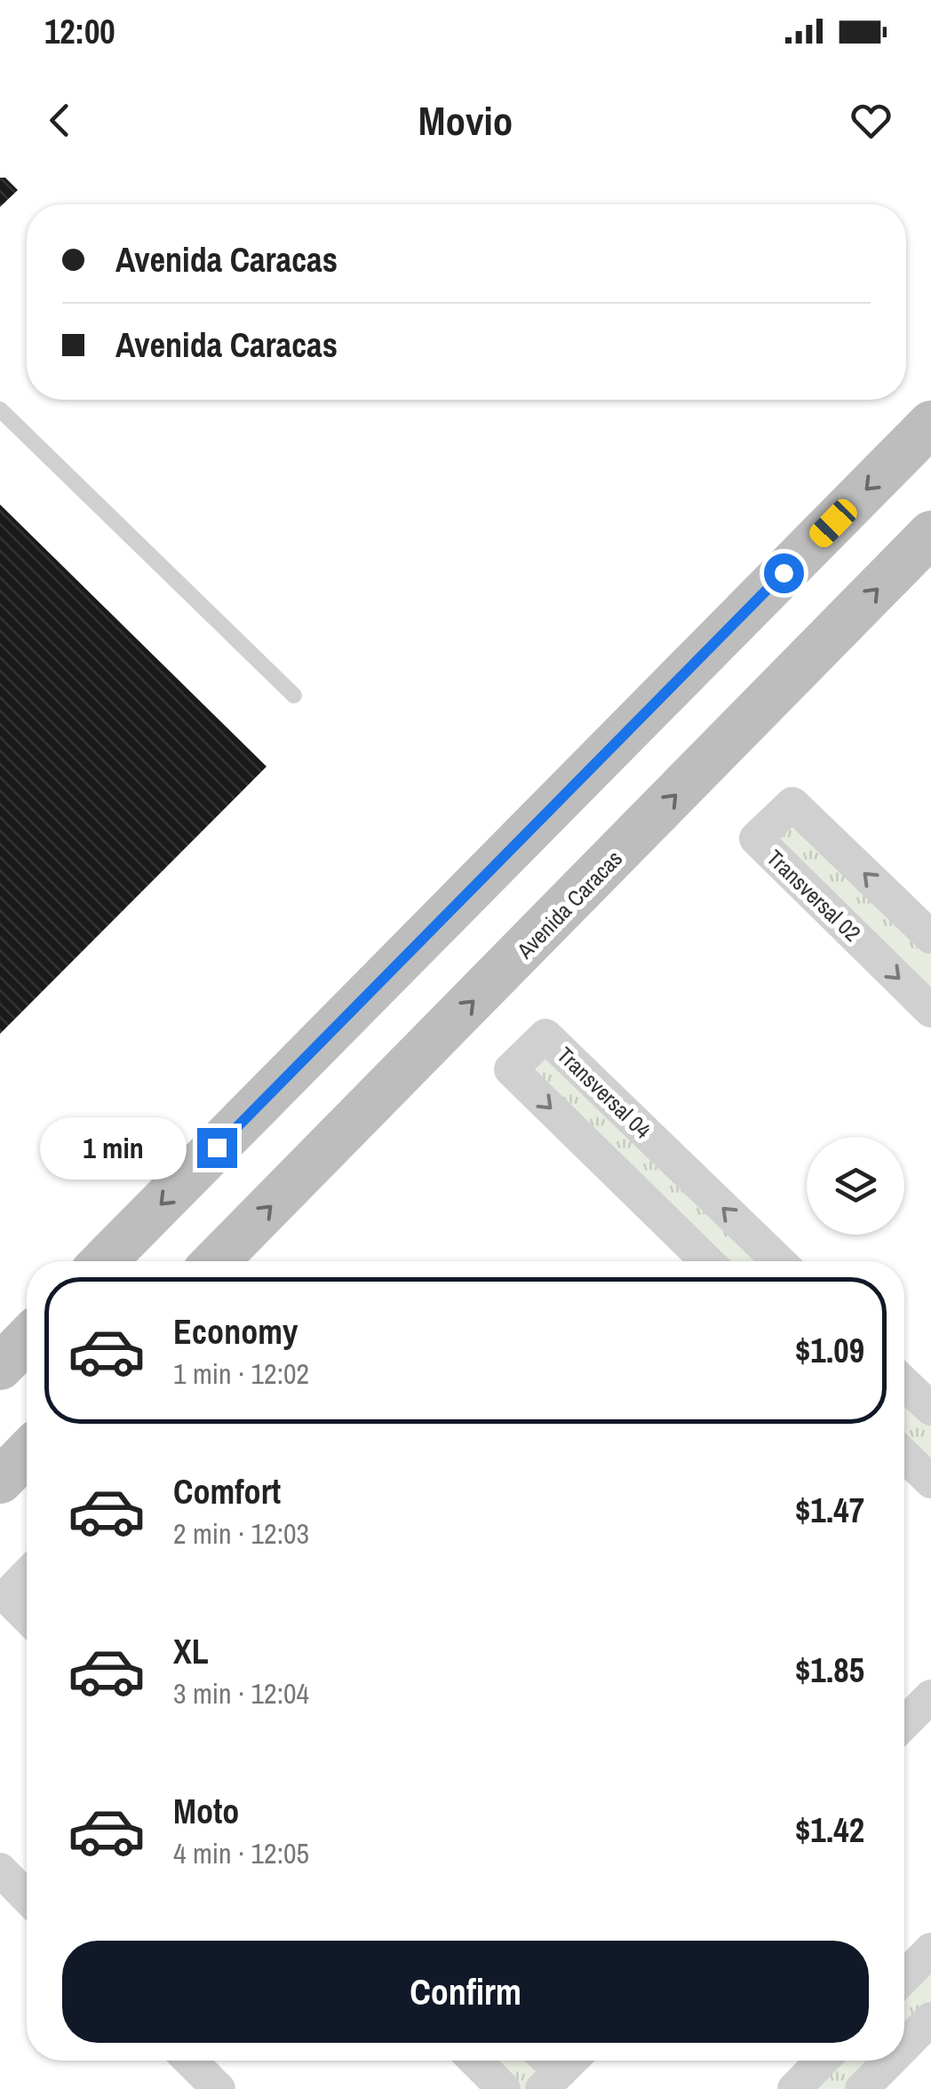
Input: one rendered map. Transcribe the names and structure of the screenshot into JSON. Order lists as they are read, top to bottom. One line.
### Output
{"streets":{"street":["Transversal 02","Avenida Caracas","Transversal 04"]},"page":{"status":"12:00","header":"Movio","banner":["Avenida Caracas","Avenida Caracas"],"bubble":"1 min","list":[{"name":"Economy","note":"1 min · 12:02","value":"$1.09"},{"name":"Comfort","note":"2 min · 12:03","value":"$1.47"},{"name":"XL","note":"3 min · 12:04","value":"$1.85"},{"name":"Moto","note":"4 min · 12:05","value":"$1.42"}],"buttons":"Confirm"}}
